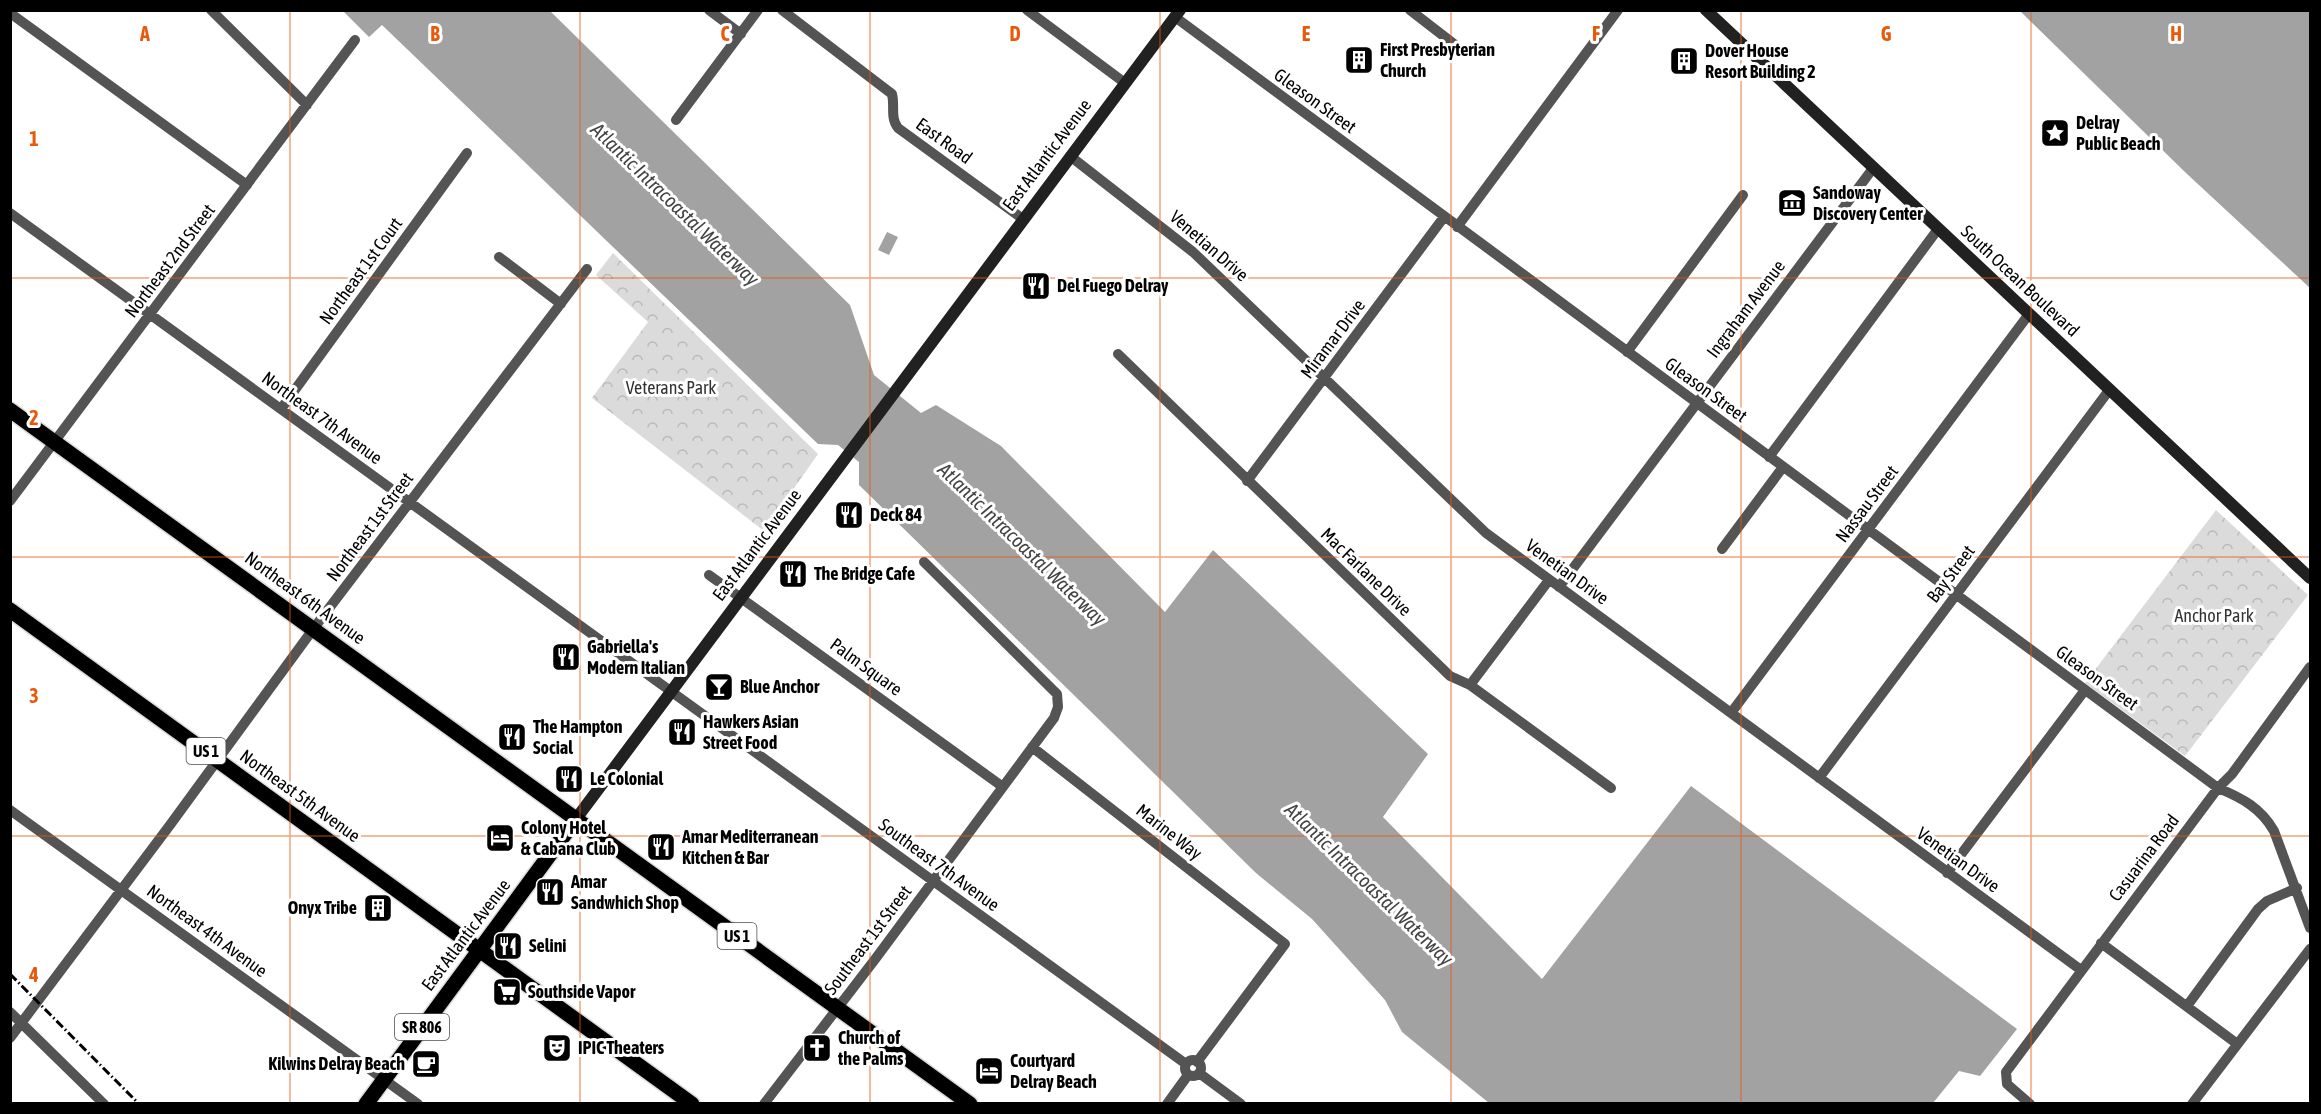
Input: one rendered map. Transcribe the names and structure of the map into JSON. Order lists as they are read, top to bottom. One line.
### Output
{"streets":{"main road":["East Atlantic Avenue","South Ocean Boulevard","Northeast 6th Avenue","US 1","Northeast 5th Avenue","SR 806"],"street":["Gleason Street","East Road","Venetian Drive","Northeast 2nd Street","Northeast 1st Court","Ingraham Avenue","Miramar Drive","Northeast 7th Avenue","Nassau Street","Northeast 1st Street","Mac Farlane Drive","Bay Street","Palm Square","Marine Way","Casuarina Road","Southeast 7th Avenue","Northeast 4th Avenue","Southeast 1st Street"]},"crossings":[["Gleason Street","East Atlantic Avenue"],["Gleason Street","Ingraham Avenue"],["Gleason Street","Miramar Drive"],["Gleason Street","Nassau Street"],["Gleason Street","Bay Street"],["Gleason Street","Casuarina Road"],["East Road","East Atlantic Avenue"],["East Atlantic Avenue","Venetian Drive"],["East Atlantic Avenue","Northeast 7th Avenue"],["East Atlantic Avenue","Northeast 6th Avenue"],["East Atlantic Avenue","Palm Square"],["East Atlantic Avenue","US 1"],["East Atlantic Avenue","Northeast 5th Avenue"],["East Atlantic Avenue","Southeast 7th Avenue"],["East Atlantic Avenue","Northeast 4th Avenue"],["Venetian Drive","Ingraham Avenue"],["Venetian Drive","Miramar Drive"],["Venetian Drive","Nassau Street"],["Venetian Drive","Bay Street"],["Venetian Drive","Casuarina Road"],["Northeast 2nd Street","Northeast 7th Avenue"],["Northeast 2nd Street","Northeast 6th Avenue"],["Northeast 1st Court","Northeast 7th Avenue"],["South Ocean Boulevard","Ingraham Avenue"],["South Ocean Boulevard","Nassau Street"],["South Ocean Boulevard","Bay Street"],["Miramar Drive","Mac Farlane Drive"],["Northeast 7th Avenue","Northeast 1st Street"],["Northeast 7th Avenue","Southeast 7th Avenue"],["Northeast 1st Street","Northeast 6th Avenue"],["Northeast 1st Street","Northeast 5th Avenue"],["Northeast 1st Street","Northeast 4th Avenue"],["Northeast 6th Avenue","US 1"],["Palm Square","Southeast 1st Street"],["US 1","Northeast 5th Avenue"],["US 1","Southeast 1st Street"],["Marine Way","Southeast 7th Avenue"],["Marine Way","Southeast 1st Street"],["Southeast 7th Avenue","Southeast 1st Street"]],"water":["Atlantic Intracoastal Waterway"],"parks":["Veterans Park","Anchor Park"],"places":{"building":["First Presbyterian Church","Dover House Resort Building 2","Onyx Tribe"],"place":["Delray Public Beach"],"museum":["Sandoway Discovery Center"],"restaurant":["Del Fuego Delray","Deck 84","The Bridge Cafe","Gabriella's Modern Italian","Hawkers Asian Street Food","The Hampton Social","Le Colonial","Amar Mediterranean Kitchen & Bar","Amar Sandwhich Shop","Selini"],"bar":["Blue Anchor"],"hotel":["Colony Hotel & Cabana Club","Courtyard Delray Beach"],"supermarket":["Southside Vapor"],"theatre":["IPIC Theaters"],"church":["Church of the Palms"],"cafe":["Kilwins Delray Beach"]},"grid":{"columns":["A","B","C","D","E","F","G","H"],"rows":["1","2","3","4"]}}
